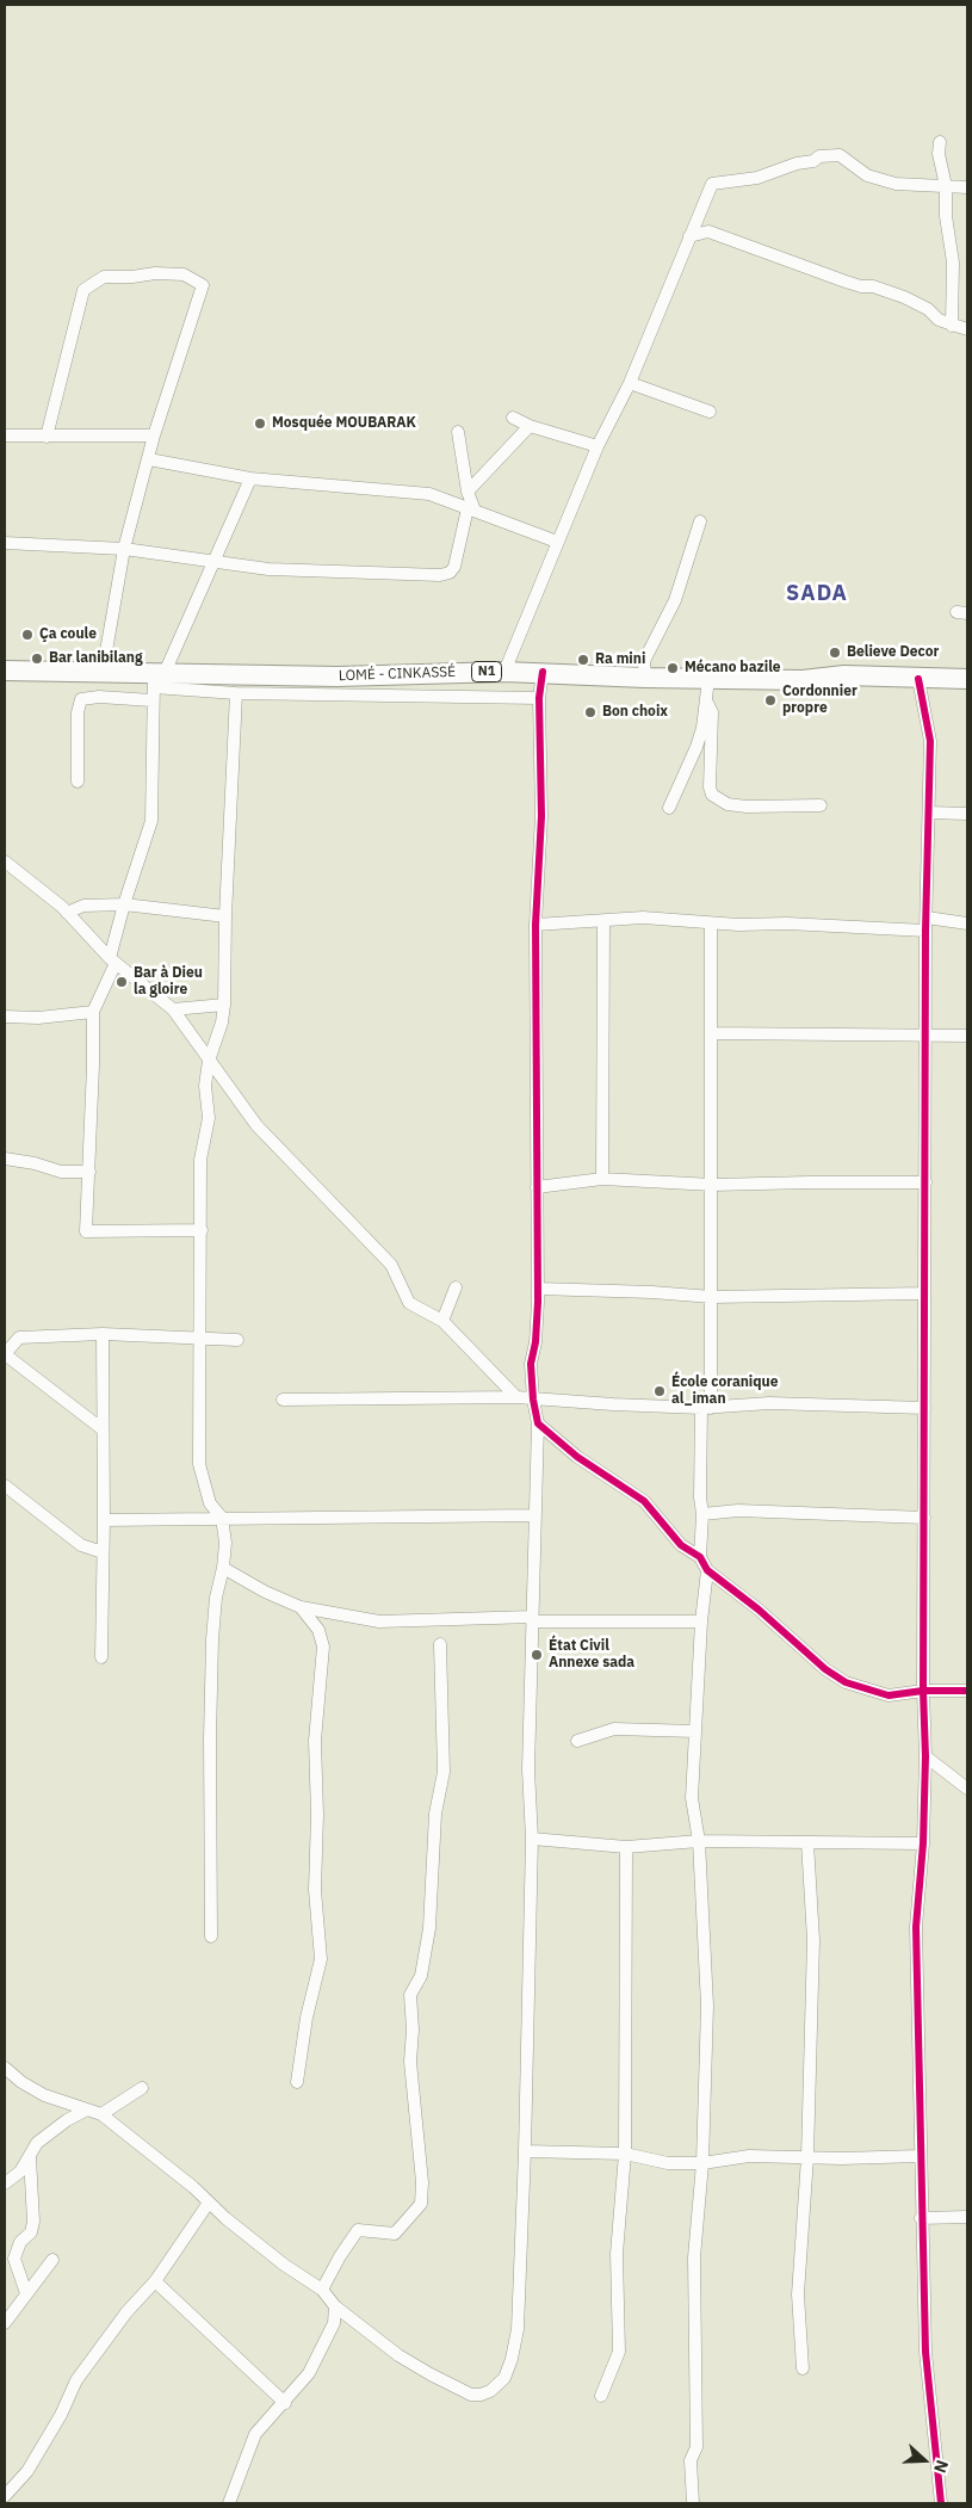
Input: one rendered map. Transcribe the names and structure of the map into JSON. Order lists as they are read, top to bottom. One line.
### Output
{"streets":{"highway":["N1","LOMÉ - CINKASSÉ"]},"districts":["SADA"],"places":["Mosquée MOUBARAK","Ça coule","Believe Decor","Bar lanibilang","Ra mini","Mécano bazile","Cordonnier propre","Bon choix","Bar à Dieu la gloire","École coranique al_iman","État Civil Annexe sada"],"north":"right"}
